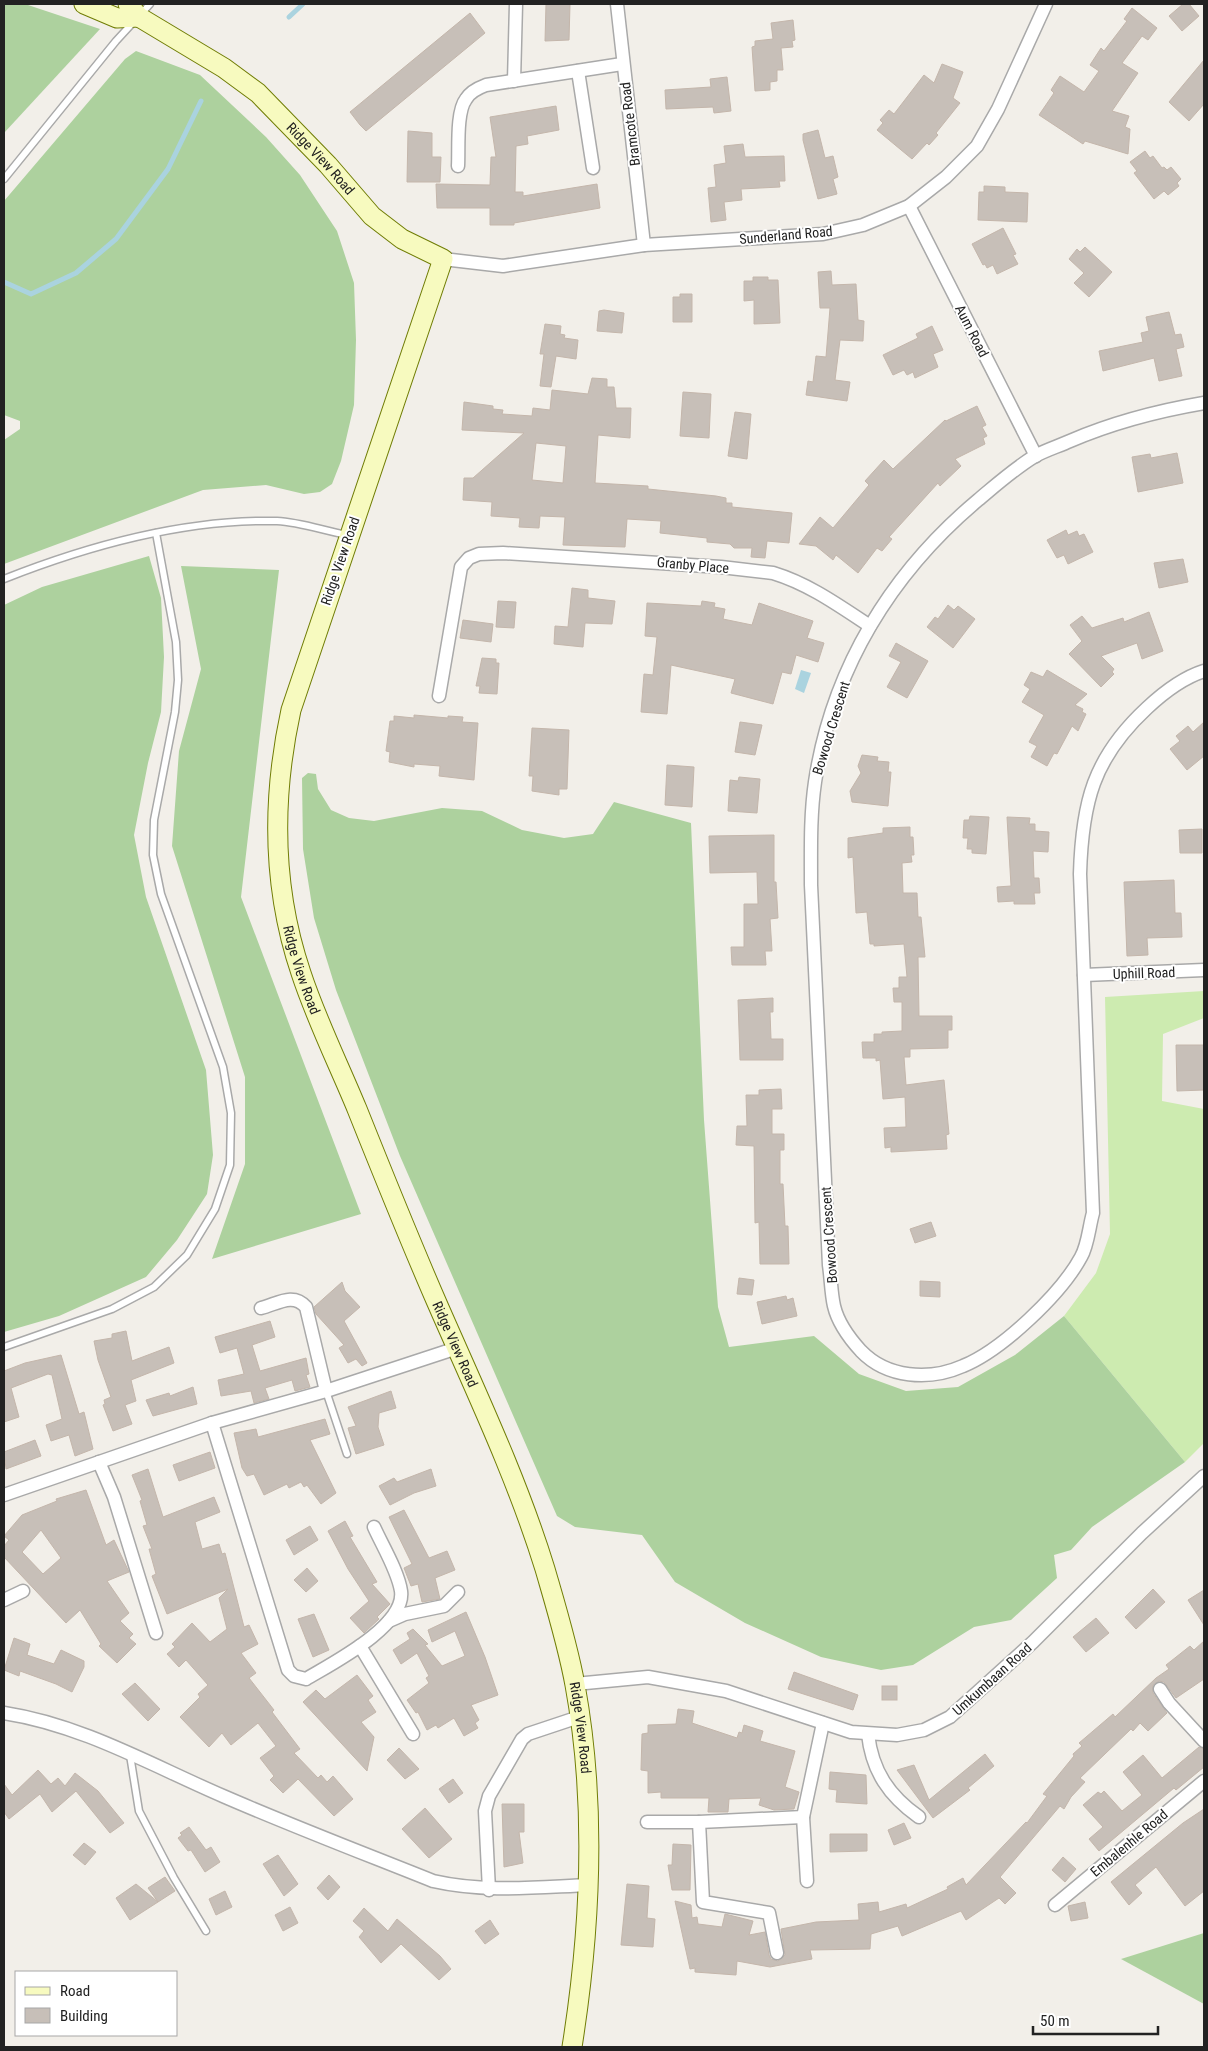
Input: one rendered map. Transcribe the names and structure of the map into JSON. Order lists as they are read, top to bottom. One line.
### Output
{"streets":{"street":["Bramcote Road","Ridge View Road","Sunderland Road","Aum Road","Granby Place","Bowood Crescent","Uphill Road","Umkumbaan Road","Embalenhle Road"]},"crossings":[["Bramcote Road","Sunderland Road"],["Ridge View Road","Sunderland Road"],["Ridge View Road","Umkumbaan Road"],["Sunderland Road","Aum Road"],["Aum Road","Bowood Crescent"],["Granby Place","Bowood Crescent"],["Bowood Crescent","Uphill Road"]],"legend":["Road","Building"],"scale_bar":"50 m"}
